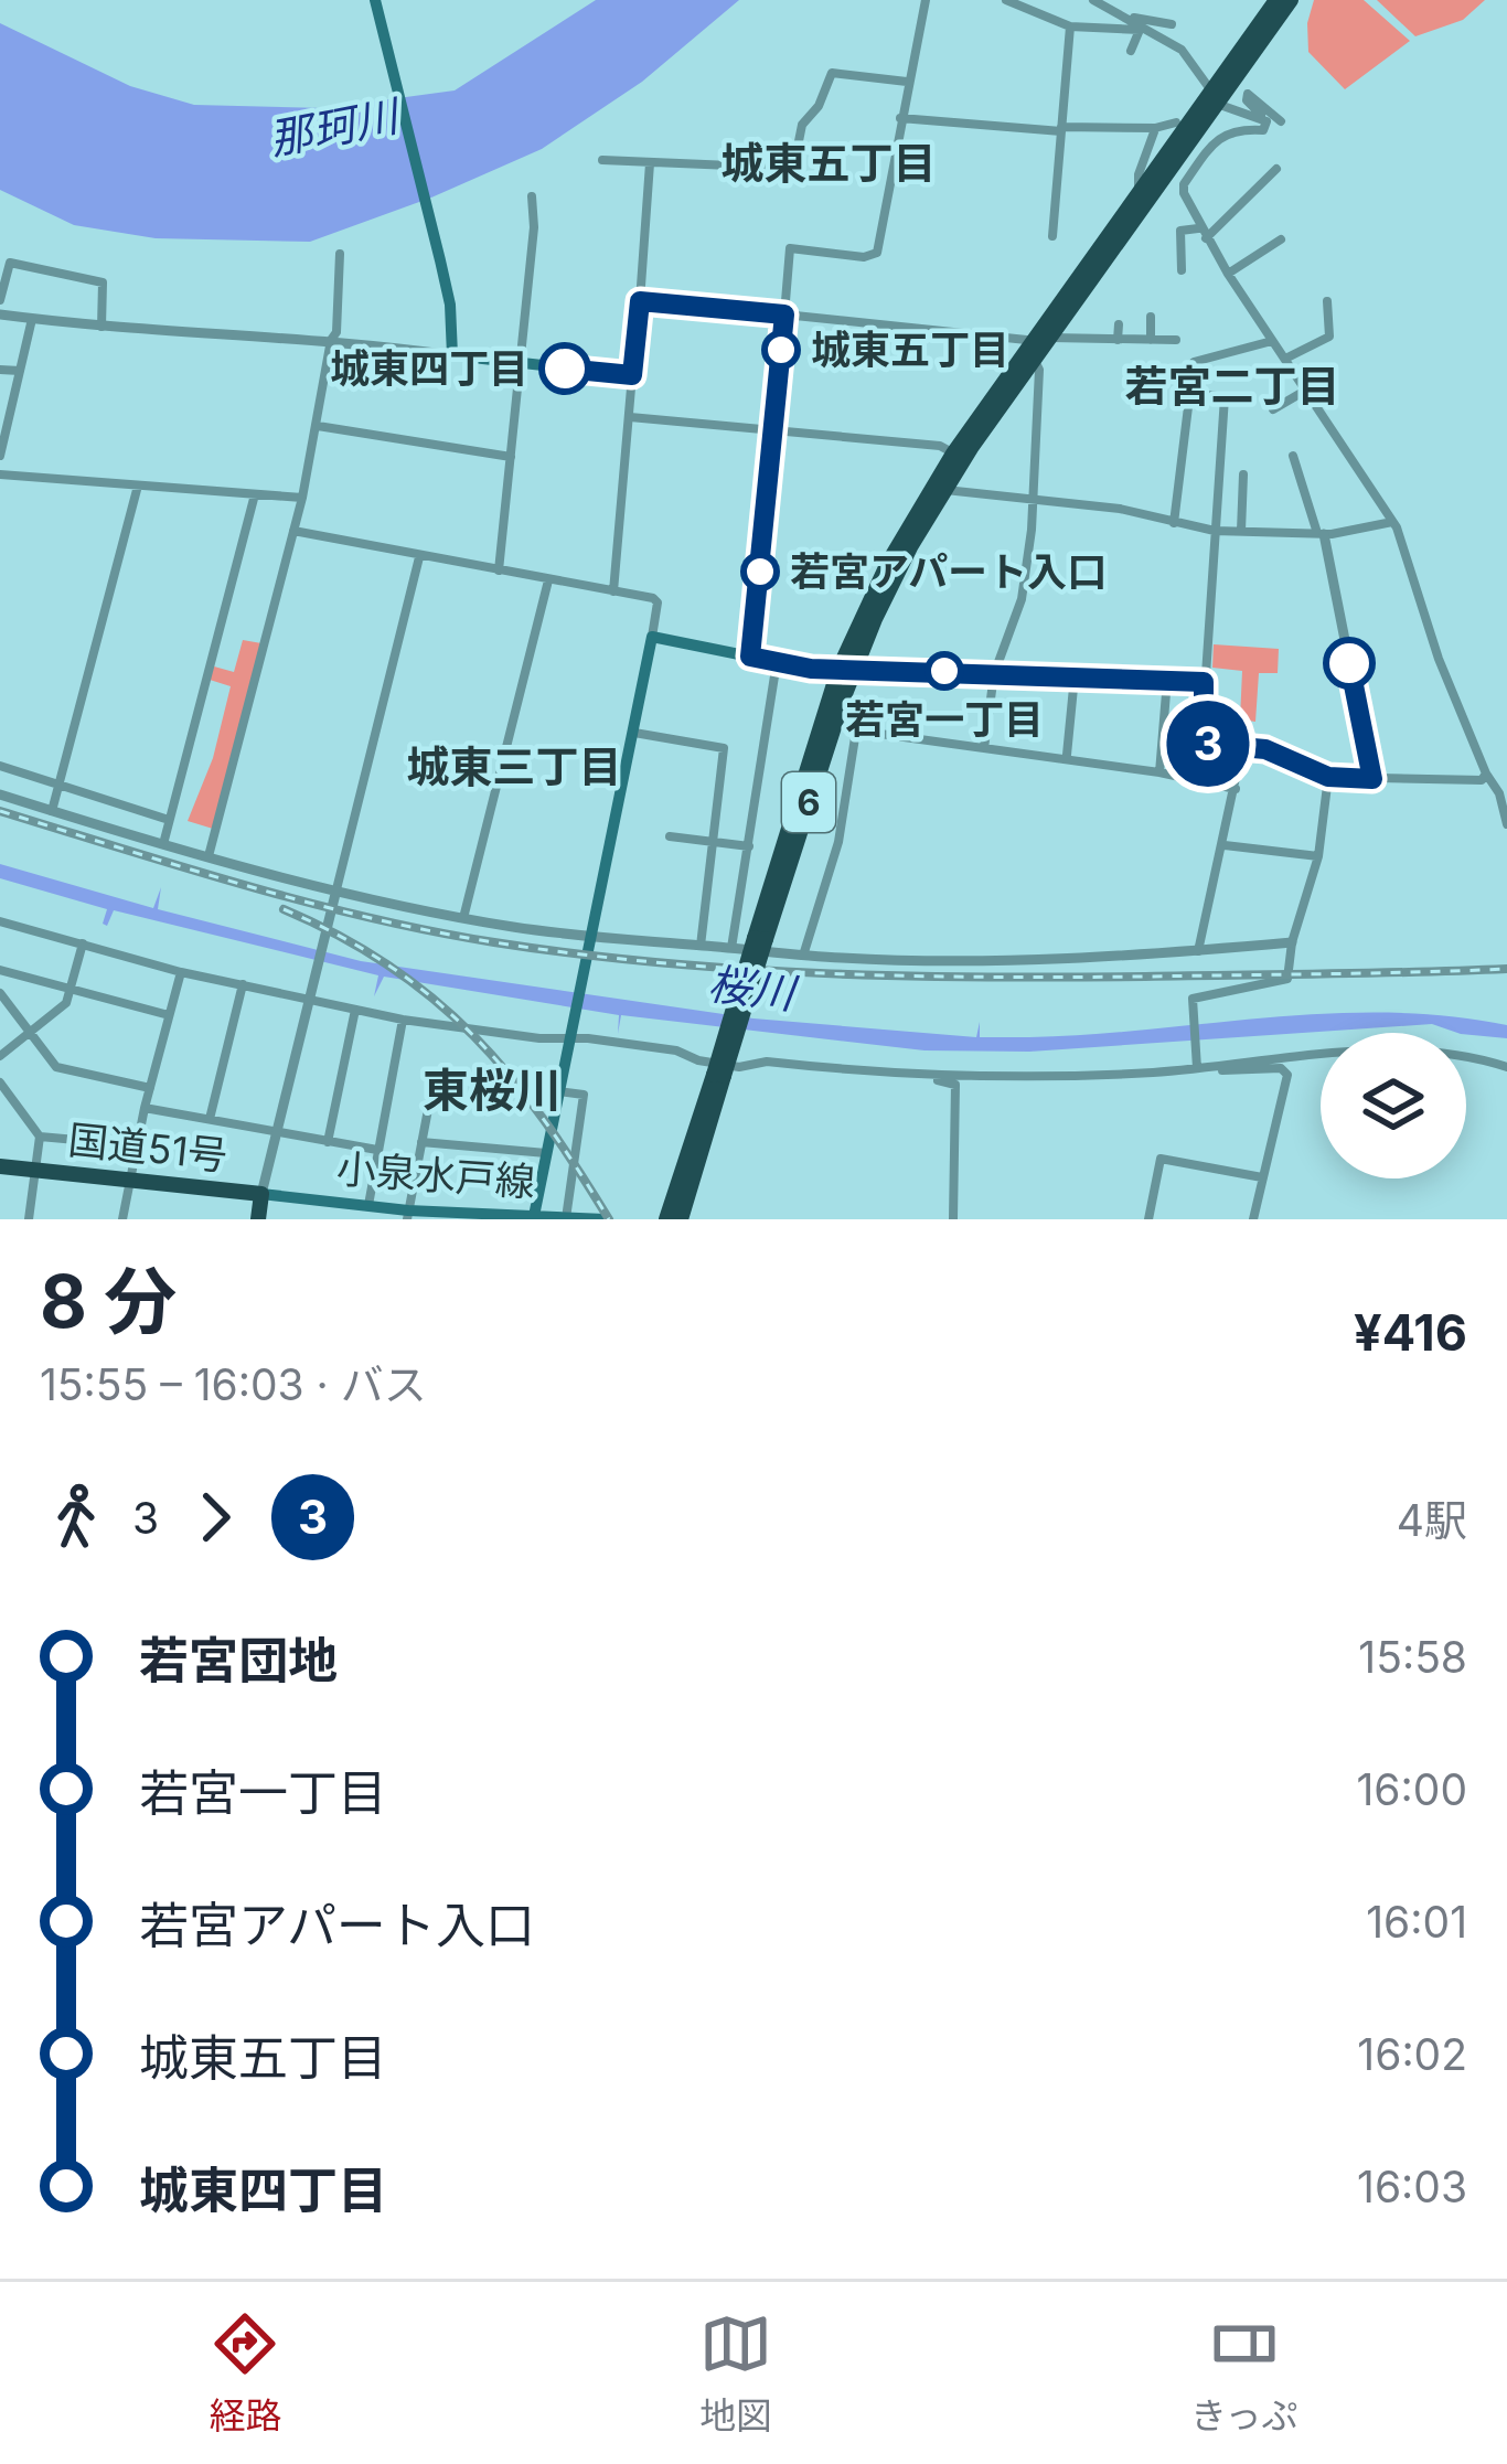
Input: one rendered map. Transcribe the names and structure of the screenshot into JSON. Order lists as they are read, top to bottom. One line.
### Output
{"streets":{"highway":["6","国道51号"],"main road":["小泉水戸線"]},"crossings":[["国道51号","小泉水戸線"]],"districts":["城東五丁目","若宮二丁目","城東三丁目","東桜川"],"water":["那珂川","桜川"],"places":["城東五丁目","城東四丁目","若宮アパート入口","若宮一丁目"],"lines":["bus line 3"],"page":{"on_map":"3","heading":["8 分","15:55 – 16:03 · バス","¥416"],"legs":["3","3","4駅"],"list":[{"name":"若宮団地","value":"15:58"},{"name":"若宮一丁目","value":"16:00"},{"name":"若宮アパート入口","value":"16:01"},{"name":"城東五丁目","value":"16:02"},{"name":"城東四丁目","value":"16:03"}],"tabs":["経路","地図","きっぷ"]}}
